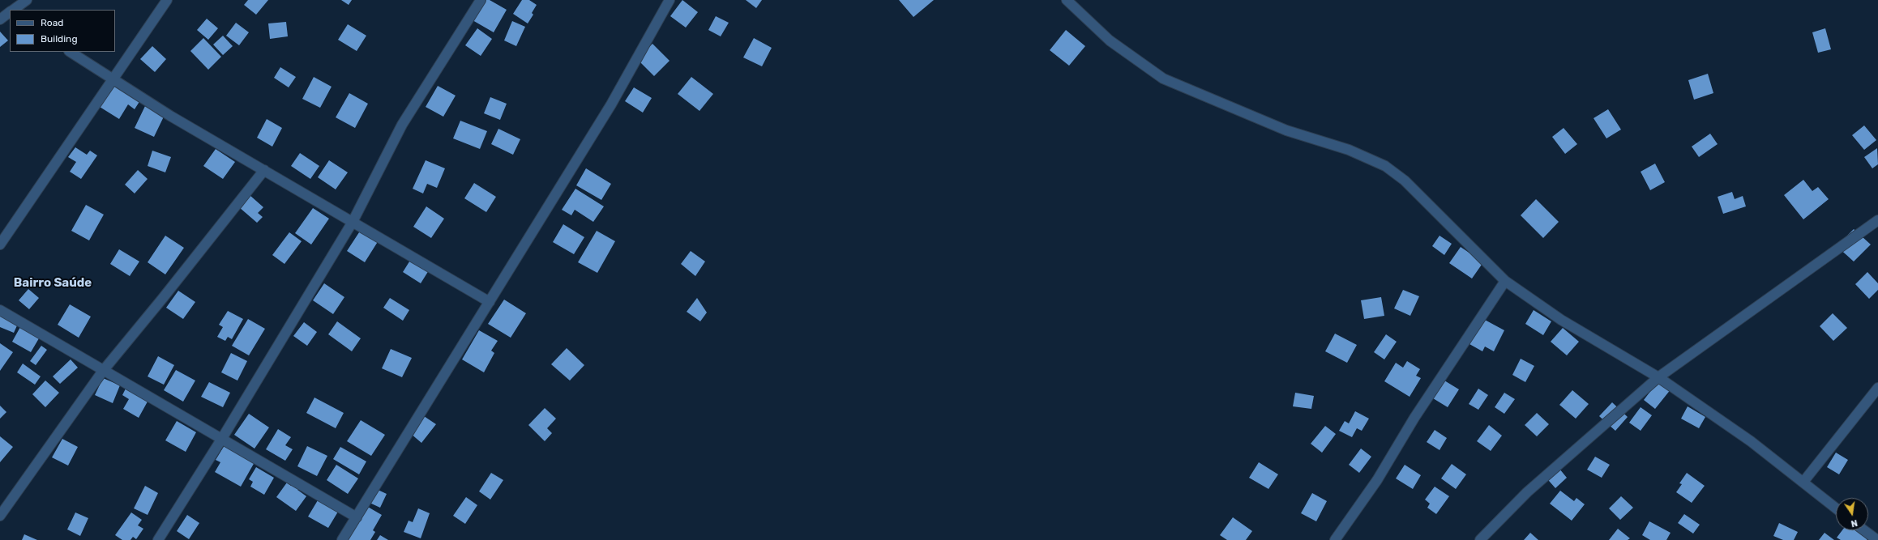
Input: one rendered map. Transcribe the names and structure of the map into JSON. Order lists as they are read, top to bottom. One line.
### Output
{"districts":["Bairro Saúde"],"legend":["Road","Building"],"north":"bottom"}
